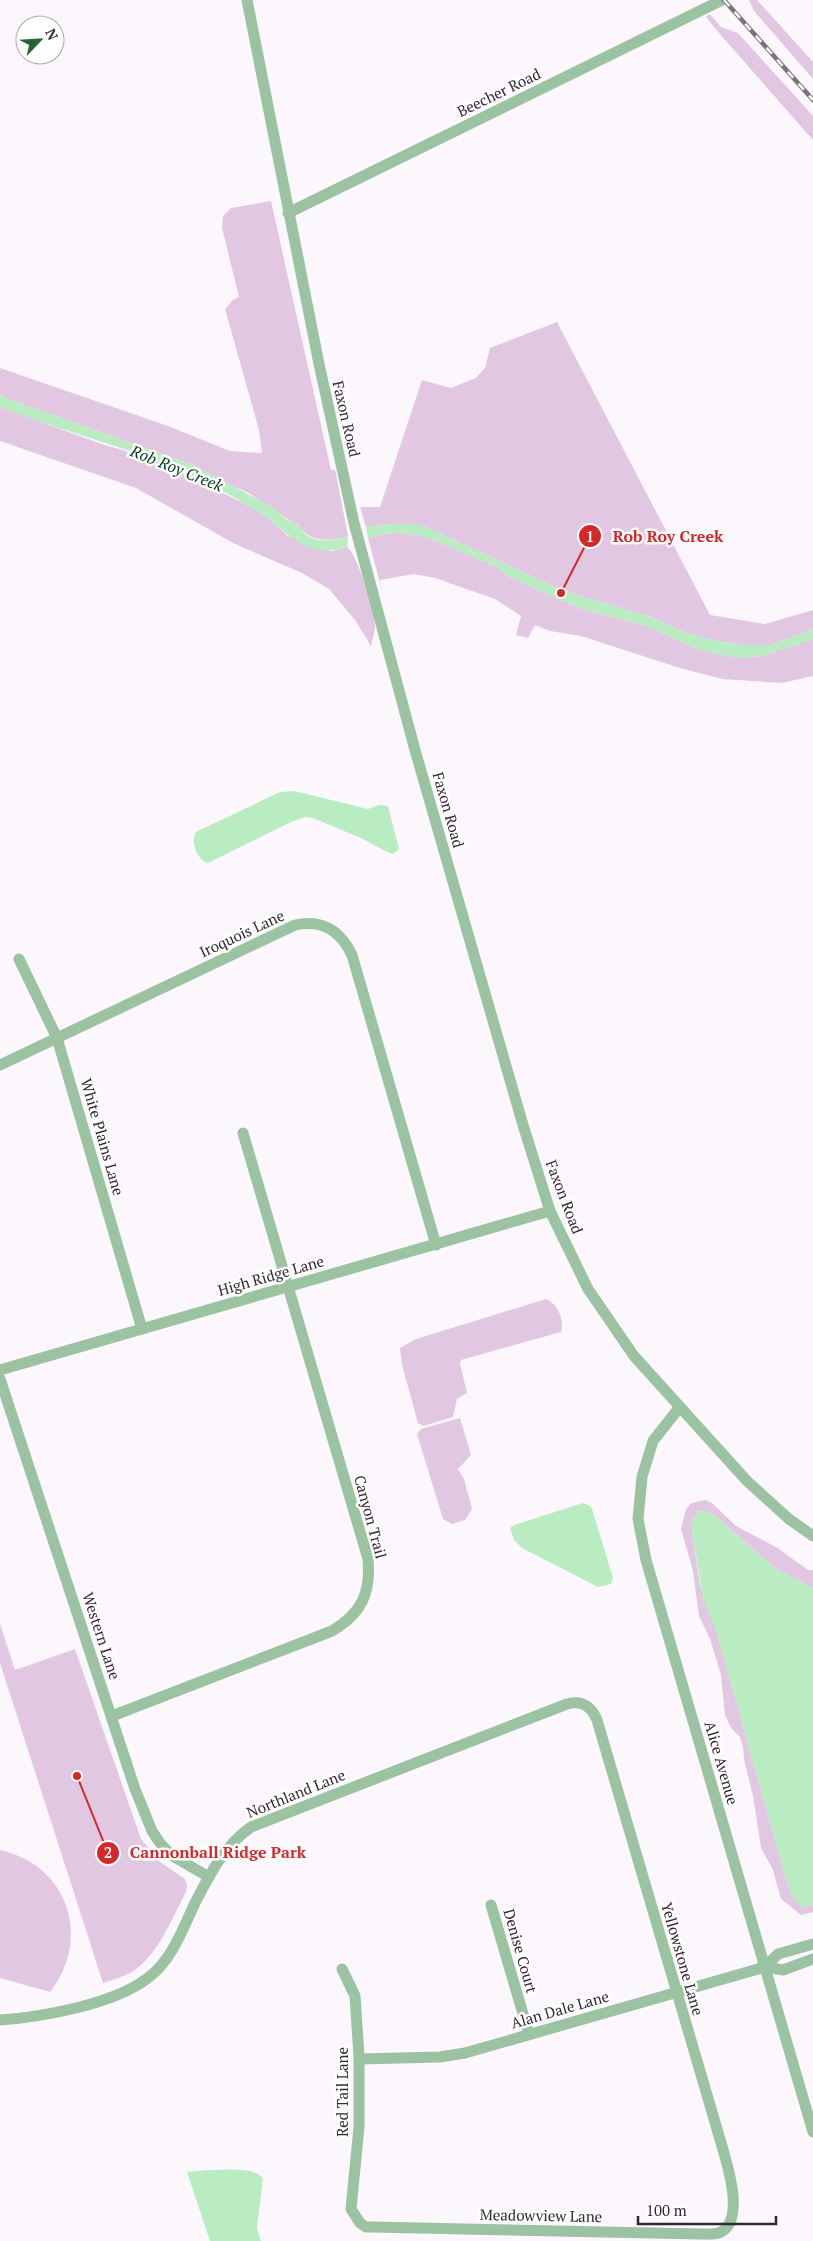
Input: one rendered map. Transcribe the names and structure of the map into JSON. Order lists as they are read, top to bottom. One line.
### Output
{"streets":{"street":["Beecher Road","Faxon Road","Iroquois Lane","White Plains Lane","High Ridge Lane","Canyon Trail","Western Lane","Alice Avenue","Northland Lane","Denise Court","Yellowstone Lane","Alan Dale Lane","Red Tail Lane","Meadowview Lane"]},"crossings":[["Beecher Road","Faxon Road"],["Faxon Road","High Ridge Lane"],["Faxon Road","Alice Avenue"],["Iroquois Lane","White Plains Lane"],["Iroquois Lane","High Ridge Lane"],["White Plains Lane","High Ridge Lane"],["High Ridge Lane","Canyon Trail"],["Canyon Trail","Western Lane"],["Western Lane","Northland Lane"],["Alice Avenue","Alan Dale Lane"],["Northland Lane","Yellowstone Lane"],["Denise Court","Alan Dale Lane"],["Yellowstone Lane","Alan Dale Lane"],["Yellowstone Lane","Meadowview Lane"],["Alan Dale Lane","Red Tail Lane"],["Red Tail Lane","Meadowview Lane"]],"water":["Rob Roy Creek"],"places":["Rob Roy Creek","Cannonball Ridge Park"],"scale_bar":"100 m","north":"top right"}
